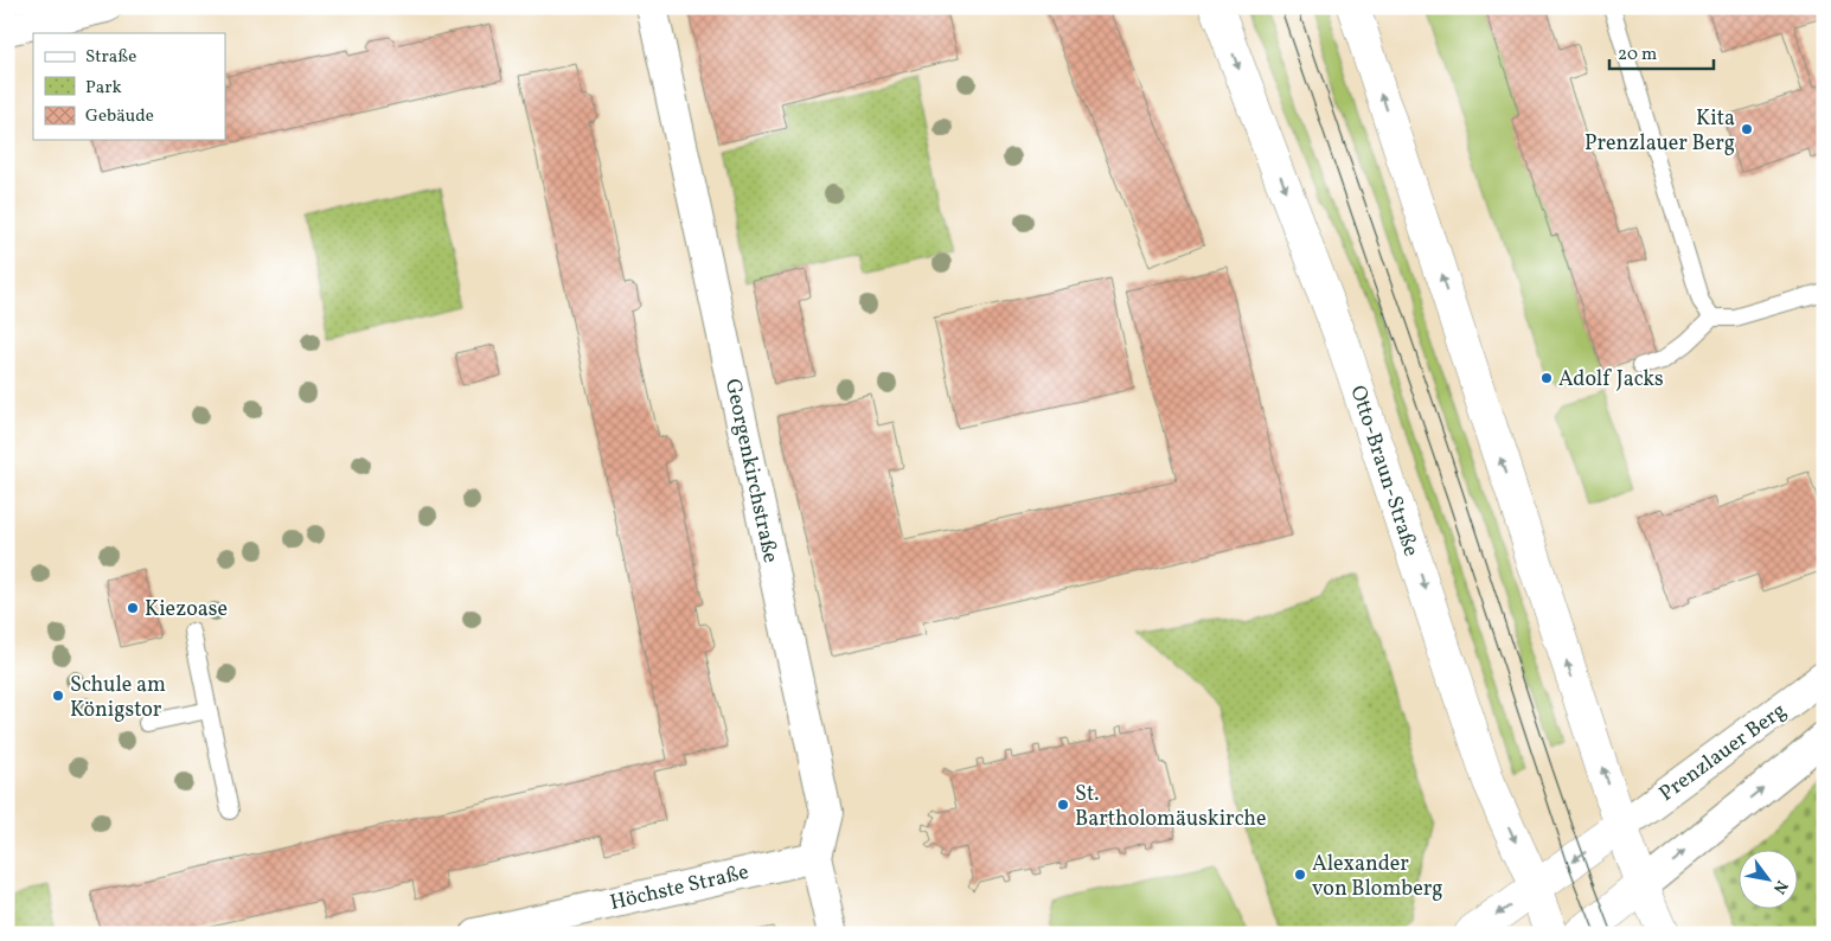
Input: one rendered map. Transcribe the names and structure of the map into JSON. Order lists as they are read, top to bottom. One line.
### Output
{"streets":{"main road":["Otto-Braun-Straße"],"street":["Georgenkirchstraße","Prenzlauer Berg","Höchste Straße"]},"crossings":[["Georgenkirchstraße","Höchste Straße"]],"places":["Kita Prenzlauer Berg","Adolf Jacks","Kiezoase","Schule am Königstor","St. Bartholomäuskirche","Alexander von Blomberg"],"legend":["Straße","Park","Gebäude"],"scale_bar":"20 m","north":"bottom right"}
